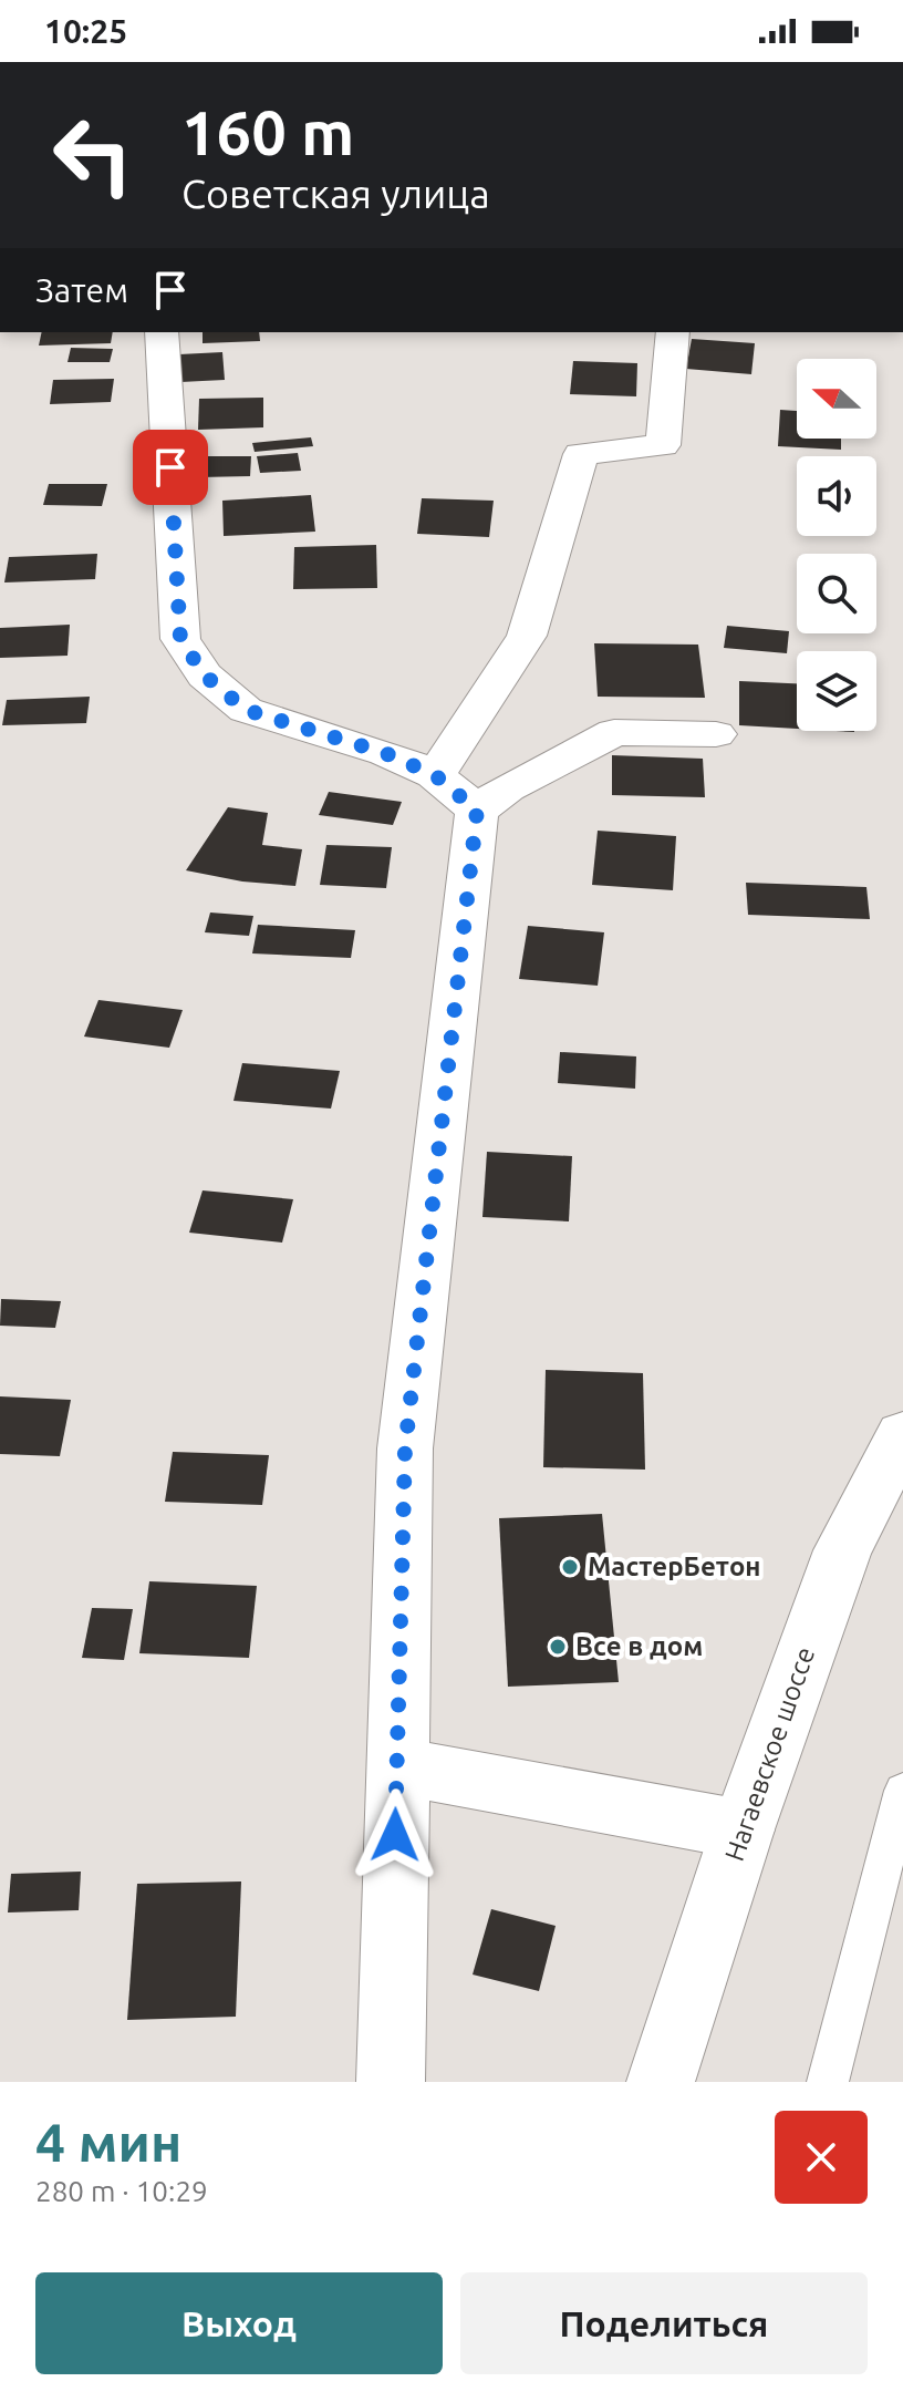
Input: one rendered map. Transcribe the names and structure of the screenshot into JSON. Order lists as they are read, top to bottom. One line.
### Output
{"streets":{"street":["Нагаевское шоссе"]},"places":["МастерБетон","Все в дом"],"north":"left","page":{"status":"10:25","turn":["160 m","Советская улица"],"then":"Затем","heading":["4 мин","280 m · 10:29"],"buttons":["Выход","Поделиться"]}}
